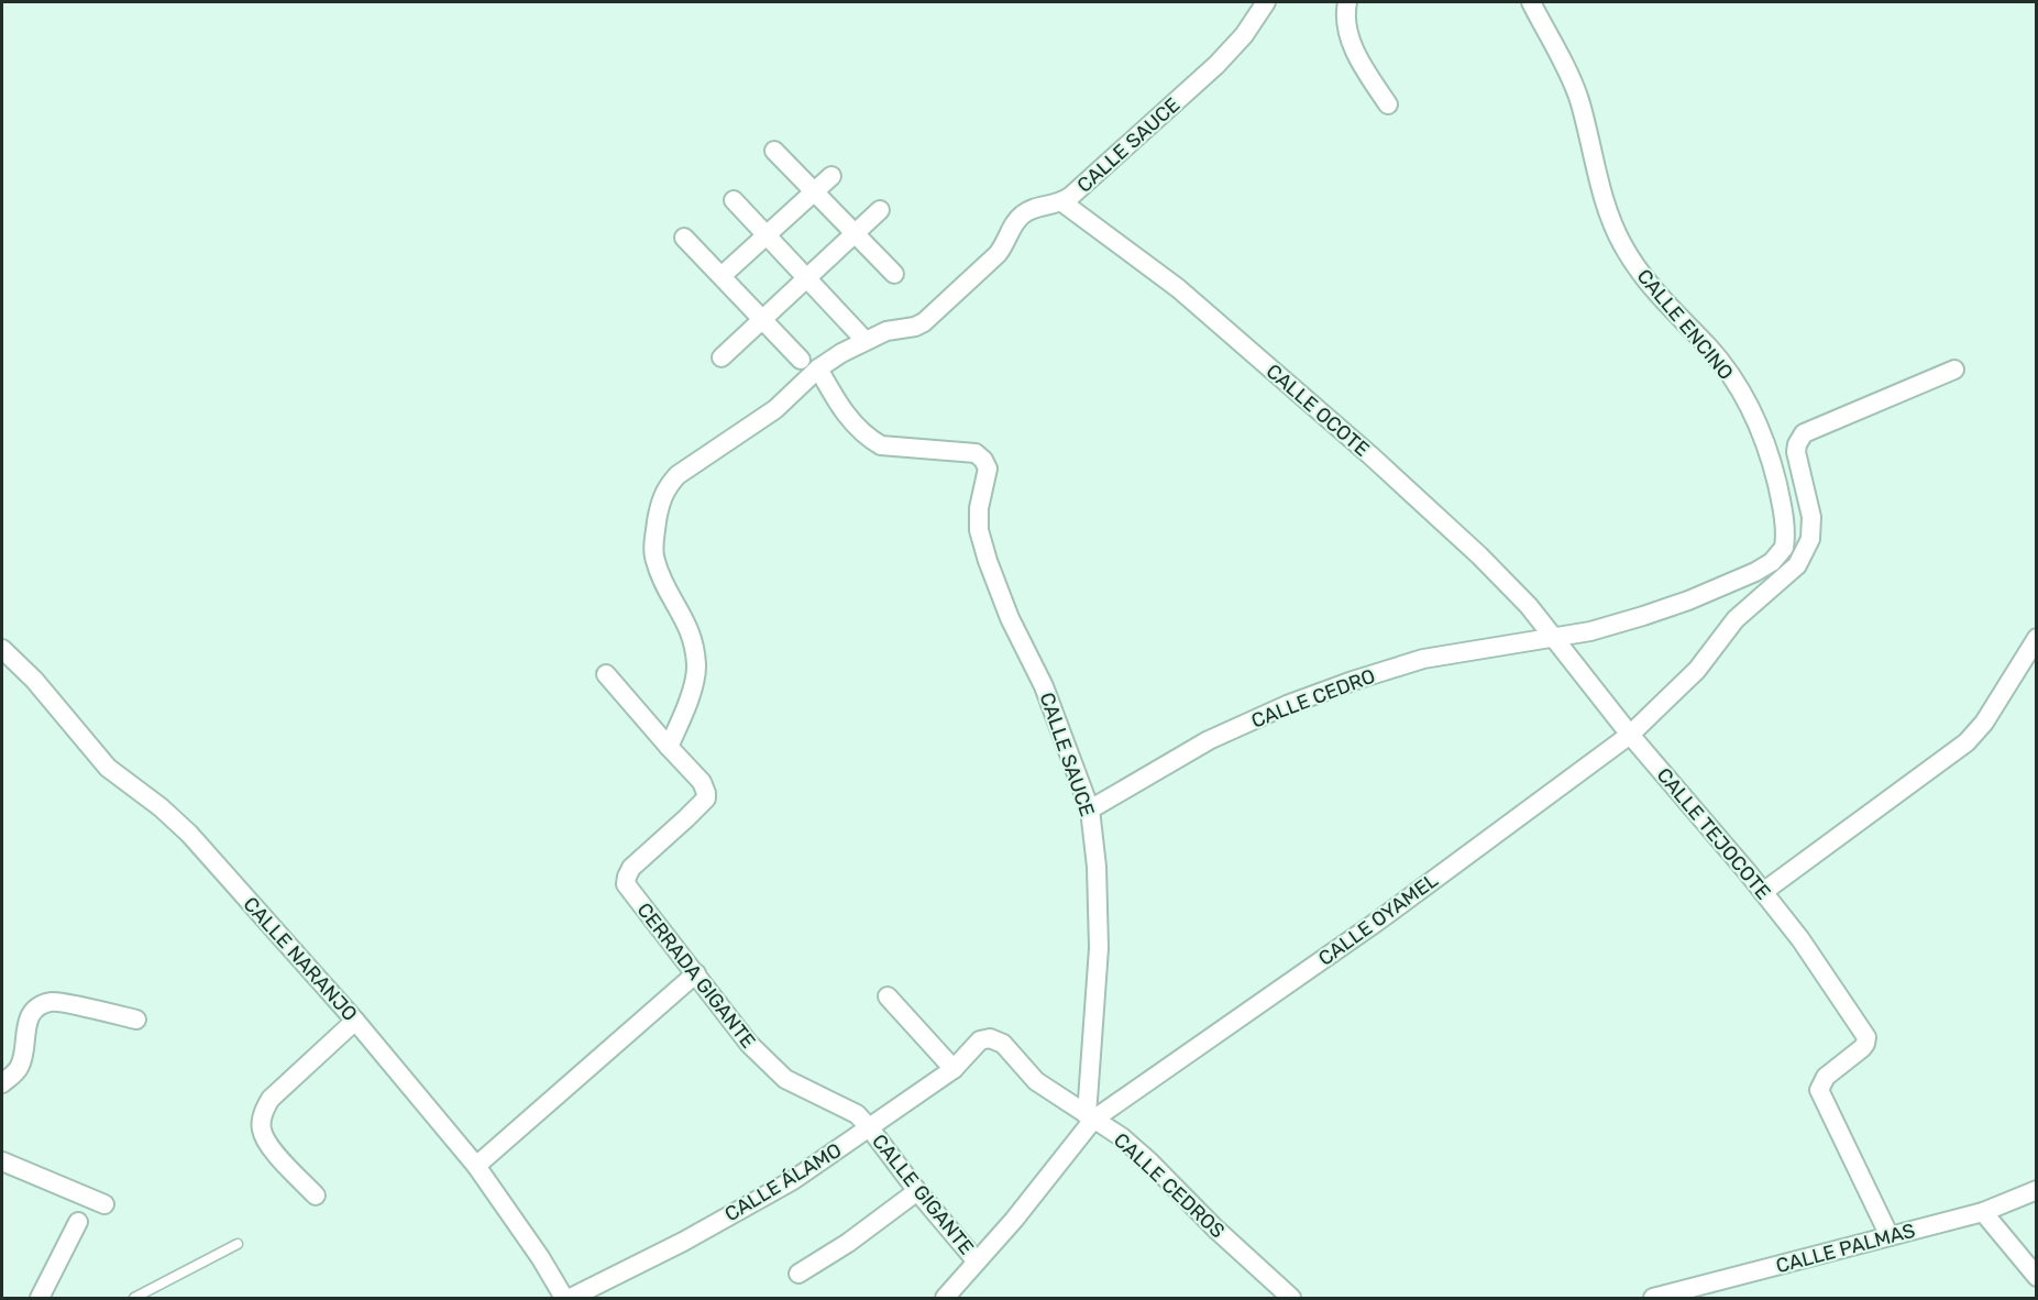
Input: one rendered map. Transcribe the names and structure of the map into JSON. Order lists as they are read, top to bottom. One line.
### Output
{"streets":{"street":["CALLE SAUCE","CALLE ENCINO","CALLE OCOTE","CALLE CEDRO","CALLE TEJOCOTE","CALLE OYAMEL","CALLE NARANJO","CERRADA GIGANTE","CALLE ÁLAMO","CALLE CEDROS","CALLE GIGANTE","CALLE PALMAS"]},"crossings":[["CALLE SAUCE","CALLE OCOTE"],["CALLE SAUCE","CALLE CEDRO"],["CALLE SAUCE","CALLE OYAMEL"],["CALLE SAUCE","CERRADA GIGANTE"],["CALLE SAUCE","CALLE CEDROS"],["CALLE ENCINO","CALLE CEDRO"],["CALLE OCOTE","CALLE CEDRO"],["CALLE OCOTE","CALLE TEJOCOTE"],["CALLE CEDRO","CALLE TEJOCOTE"],["CALLE TEJOCOTE","CALLE OYAMEL"],["CALLE TEJOCOTE","CALLE PALMAS"],["CALLE OYAMEL","CALLE CEDROS"],["CALLE OYAMEL","CALLE GIGANTE"],["CERRADA GIGANTE","CALLE ÁLAMO"],["CERRADA GIGANTE","CALLE GIGANTE"],["CALLE ÁLAMO","CALLE CEDROS"],["CALLE ÁLAMO","CALLE GIGANTE"]]}
